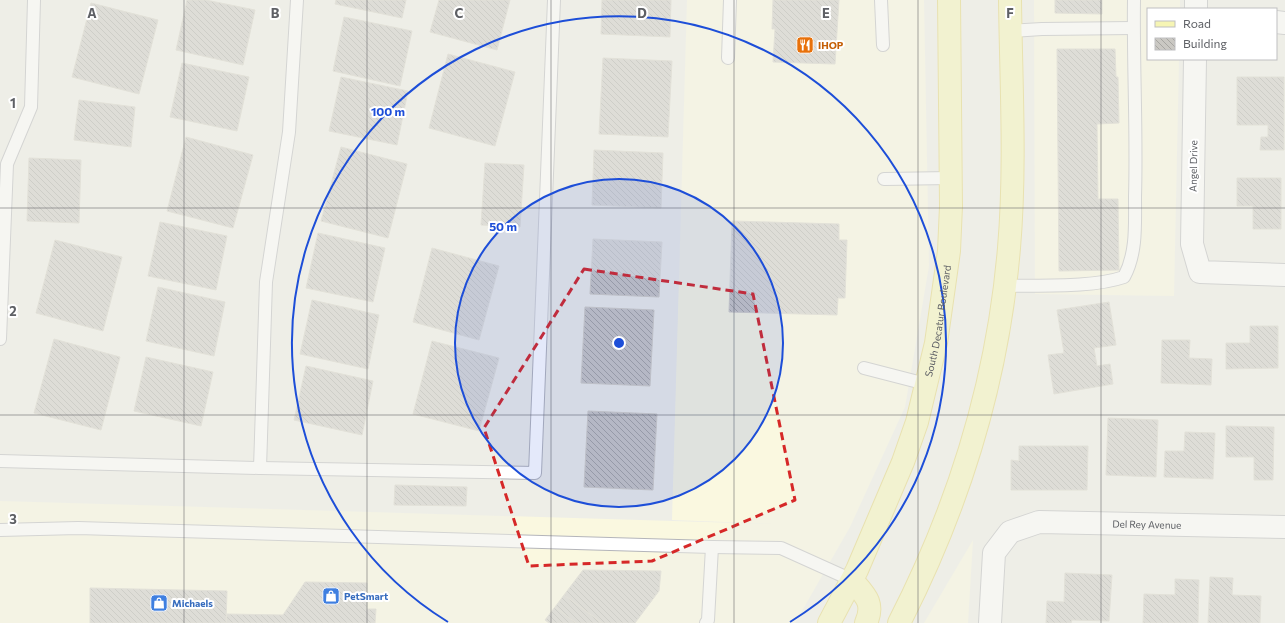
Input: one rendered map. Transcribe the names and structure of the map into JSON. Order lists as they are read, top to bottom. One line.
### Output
{"streets":{"main road":["South Decatur Boulevard"],"street":["Angel Drive","Del Rey Avenue"]},"places":{"restaurant":["IHOP"],"shop":["PetSmart","Michaels"]},"legend":["Road","Building"],"grid":{"columns":["A","B","C","D","E","F"],"rows":["1","2","3"]},"rings":["100 m","50 m"]}
